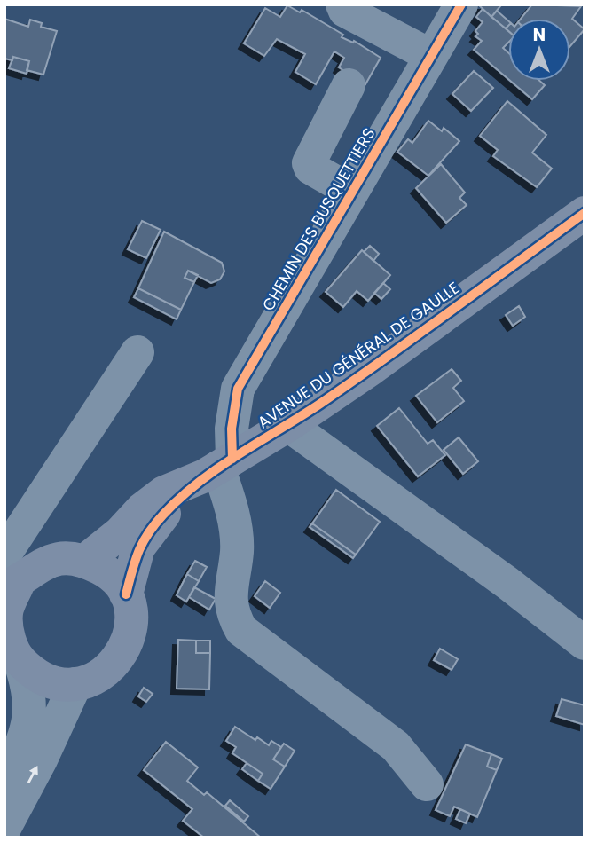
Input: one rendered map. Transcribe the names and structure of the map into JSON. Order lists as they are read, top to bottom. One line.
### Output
{"streets":{"main road":["AVENUE DU GÉNÉRAL DE GAULLE"],"street":["CHEMIN DES BUSQUETTIERS"]},"crossings":[["CHEMIN DES BUSQUETTIERS","AVENUE DU GÉNÉRAL DE GAULLE"]],"north":"top"}
